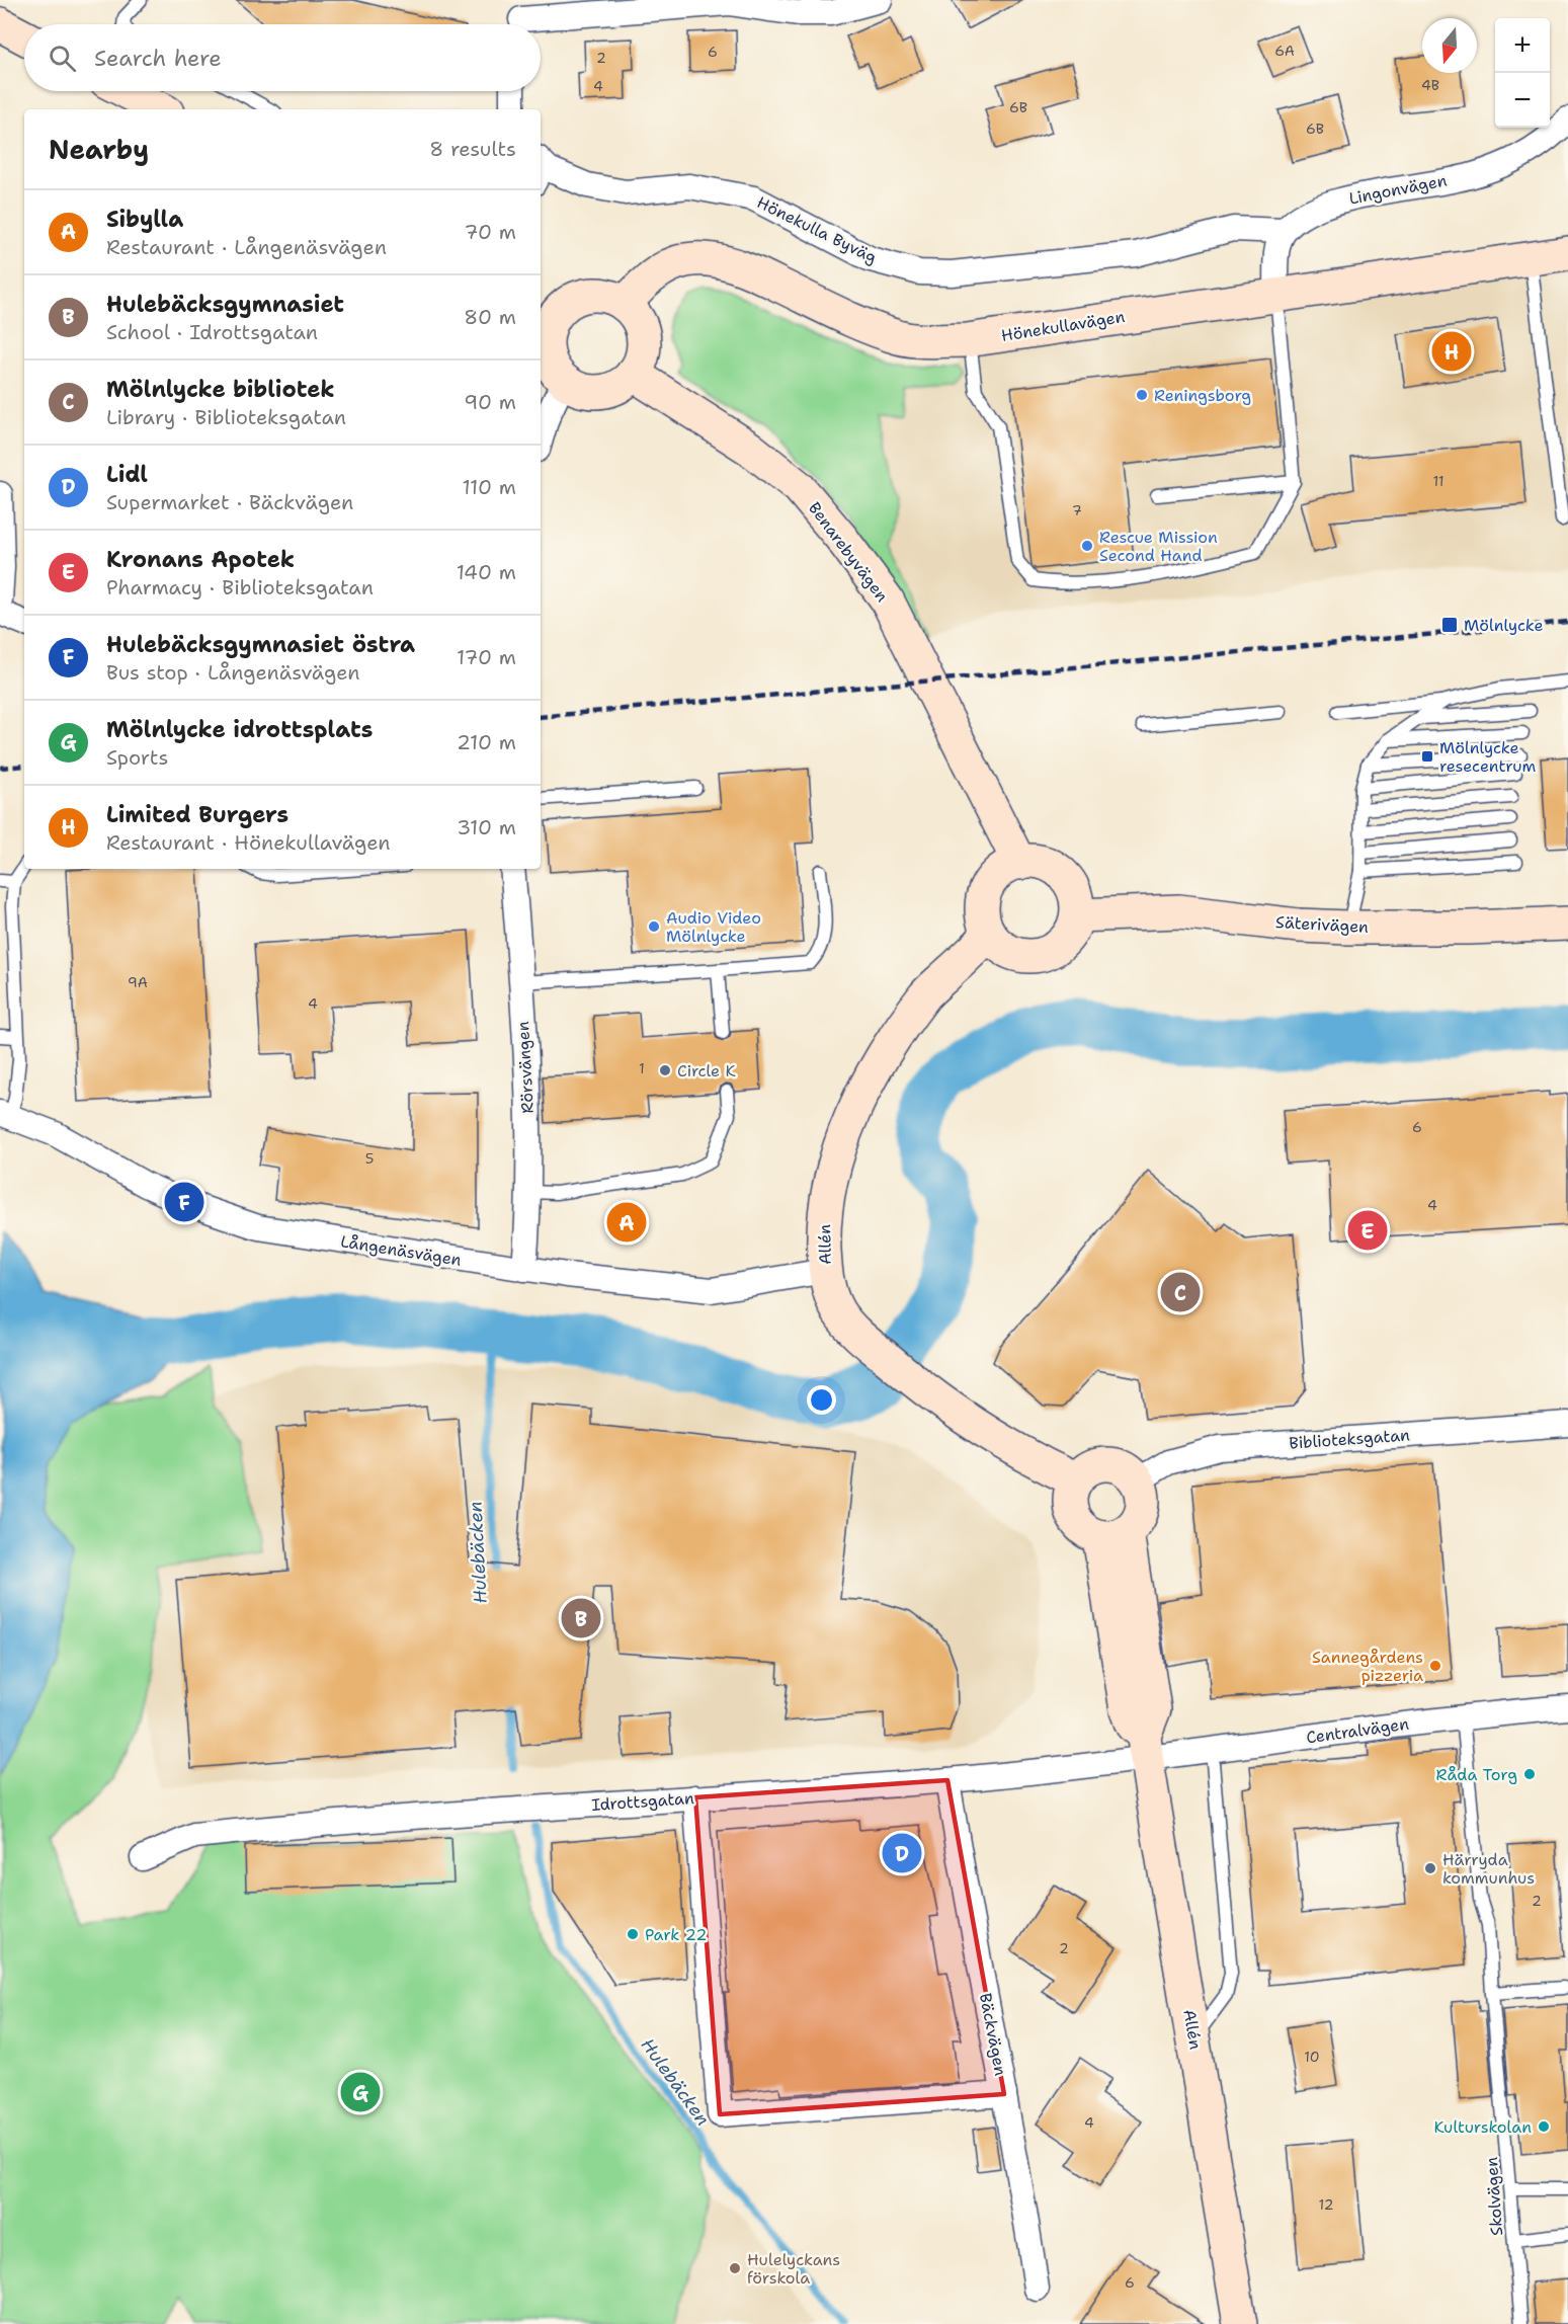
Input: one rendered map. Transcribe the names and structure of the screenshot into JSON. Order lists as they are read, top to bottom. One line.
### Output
{"streets":{"street":["Lingonvägen","Hönekulla Byväg","Hönekullavägen","Benarebyvägen","Säterivägen","Rörsvängen","Allén","Långenäsvägen","Biblioteksgatan","Centralvägen","Idrottsgatan","Bäckvägen"],"lane":["Skolvägen"]},"crossings":[["Lingonvägen","Hönekulla Byväg"],["Hönekullavägen","Benarebyvägen"],["Benarebyvägen","Säterivägen"],["Benarebyvägen","Allén"],["Säterivägen","Allén"],["Rörsvängen","Långenäsvägen"],["Allén","Långenäsvägen"],["Allén","Biblioteksgatan"],["Allén","Centralvägen"],["Allén","Idrottsgatan"],["Centralvägen","Idrottsgatan"],["Centralvägen","Skolvägen"],["Idrottsgatan","Bäckvägen"]],"water":["Hulebäcken"],"places":{"other":["Reningsborg","Rescue Mission Second Hand","Audio Video Mölnlycke","Circle K","Sannegårdens pizzeria","Råda Torg","Härryda kommunhus","Park 22","Kulturskolan","Hulelyckans förskola"],"transit":["Mölnlycke","Mölnlycke resecentrum"]},"house_numbers":["6A","6","2","4B","4","6B","6B","11","7","9A","4","1","6","5","4","2","2","10","4","12","6"],"north":"bottom","page":{"map_buttons":["+","−"],"search":"Search here","heading":["Nearby","8 results"],"list":[{"mark":"A","name":"Sibylla","note":"Restaurant · Långenäsvägen","value":"70 m"},{"mark":"B","name":"Hulebäcksgymnasiet","note":"School · Idrottsgatan","value":"80 m"},{"mark":"C","name":"Mölnlycke bibliotek","note":"Library · Biblioteksgatan","value":"90 m"},{"mark":"D","name":"Lidl","note":"Supermarket · Bäckvägen","value":"110 m"},{"mark":"E","name":"Kronans Apotek","note":"Pharmacy · Biblioteksgatan","value":"140 m"},{"mark":"F","name":"Hulebäcksgymnasiet östra","note":"Bus stop · Långenäsvägen","value":"170 m"},{"mark":"G","name":"Mölnlycke idrottsplats","note":"Sports","value":"210 m"},{"mark":"H","name":"Limited Burgers","note":"Restaurant · Hönekullavägen","value":"310 m"}],"pins":["H","F","A","E","C","B","D","G"]}}
